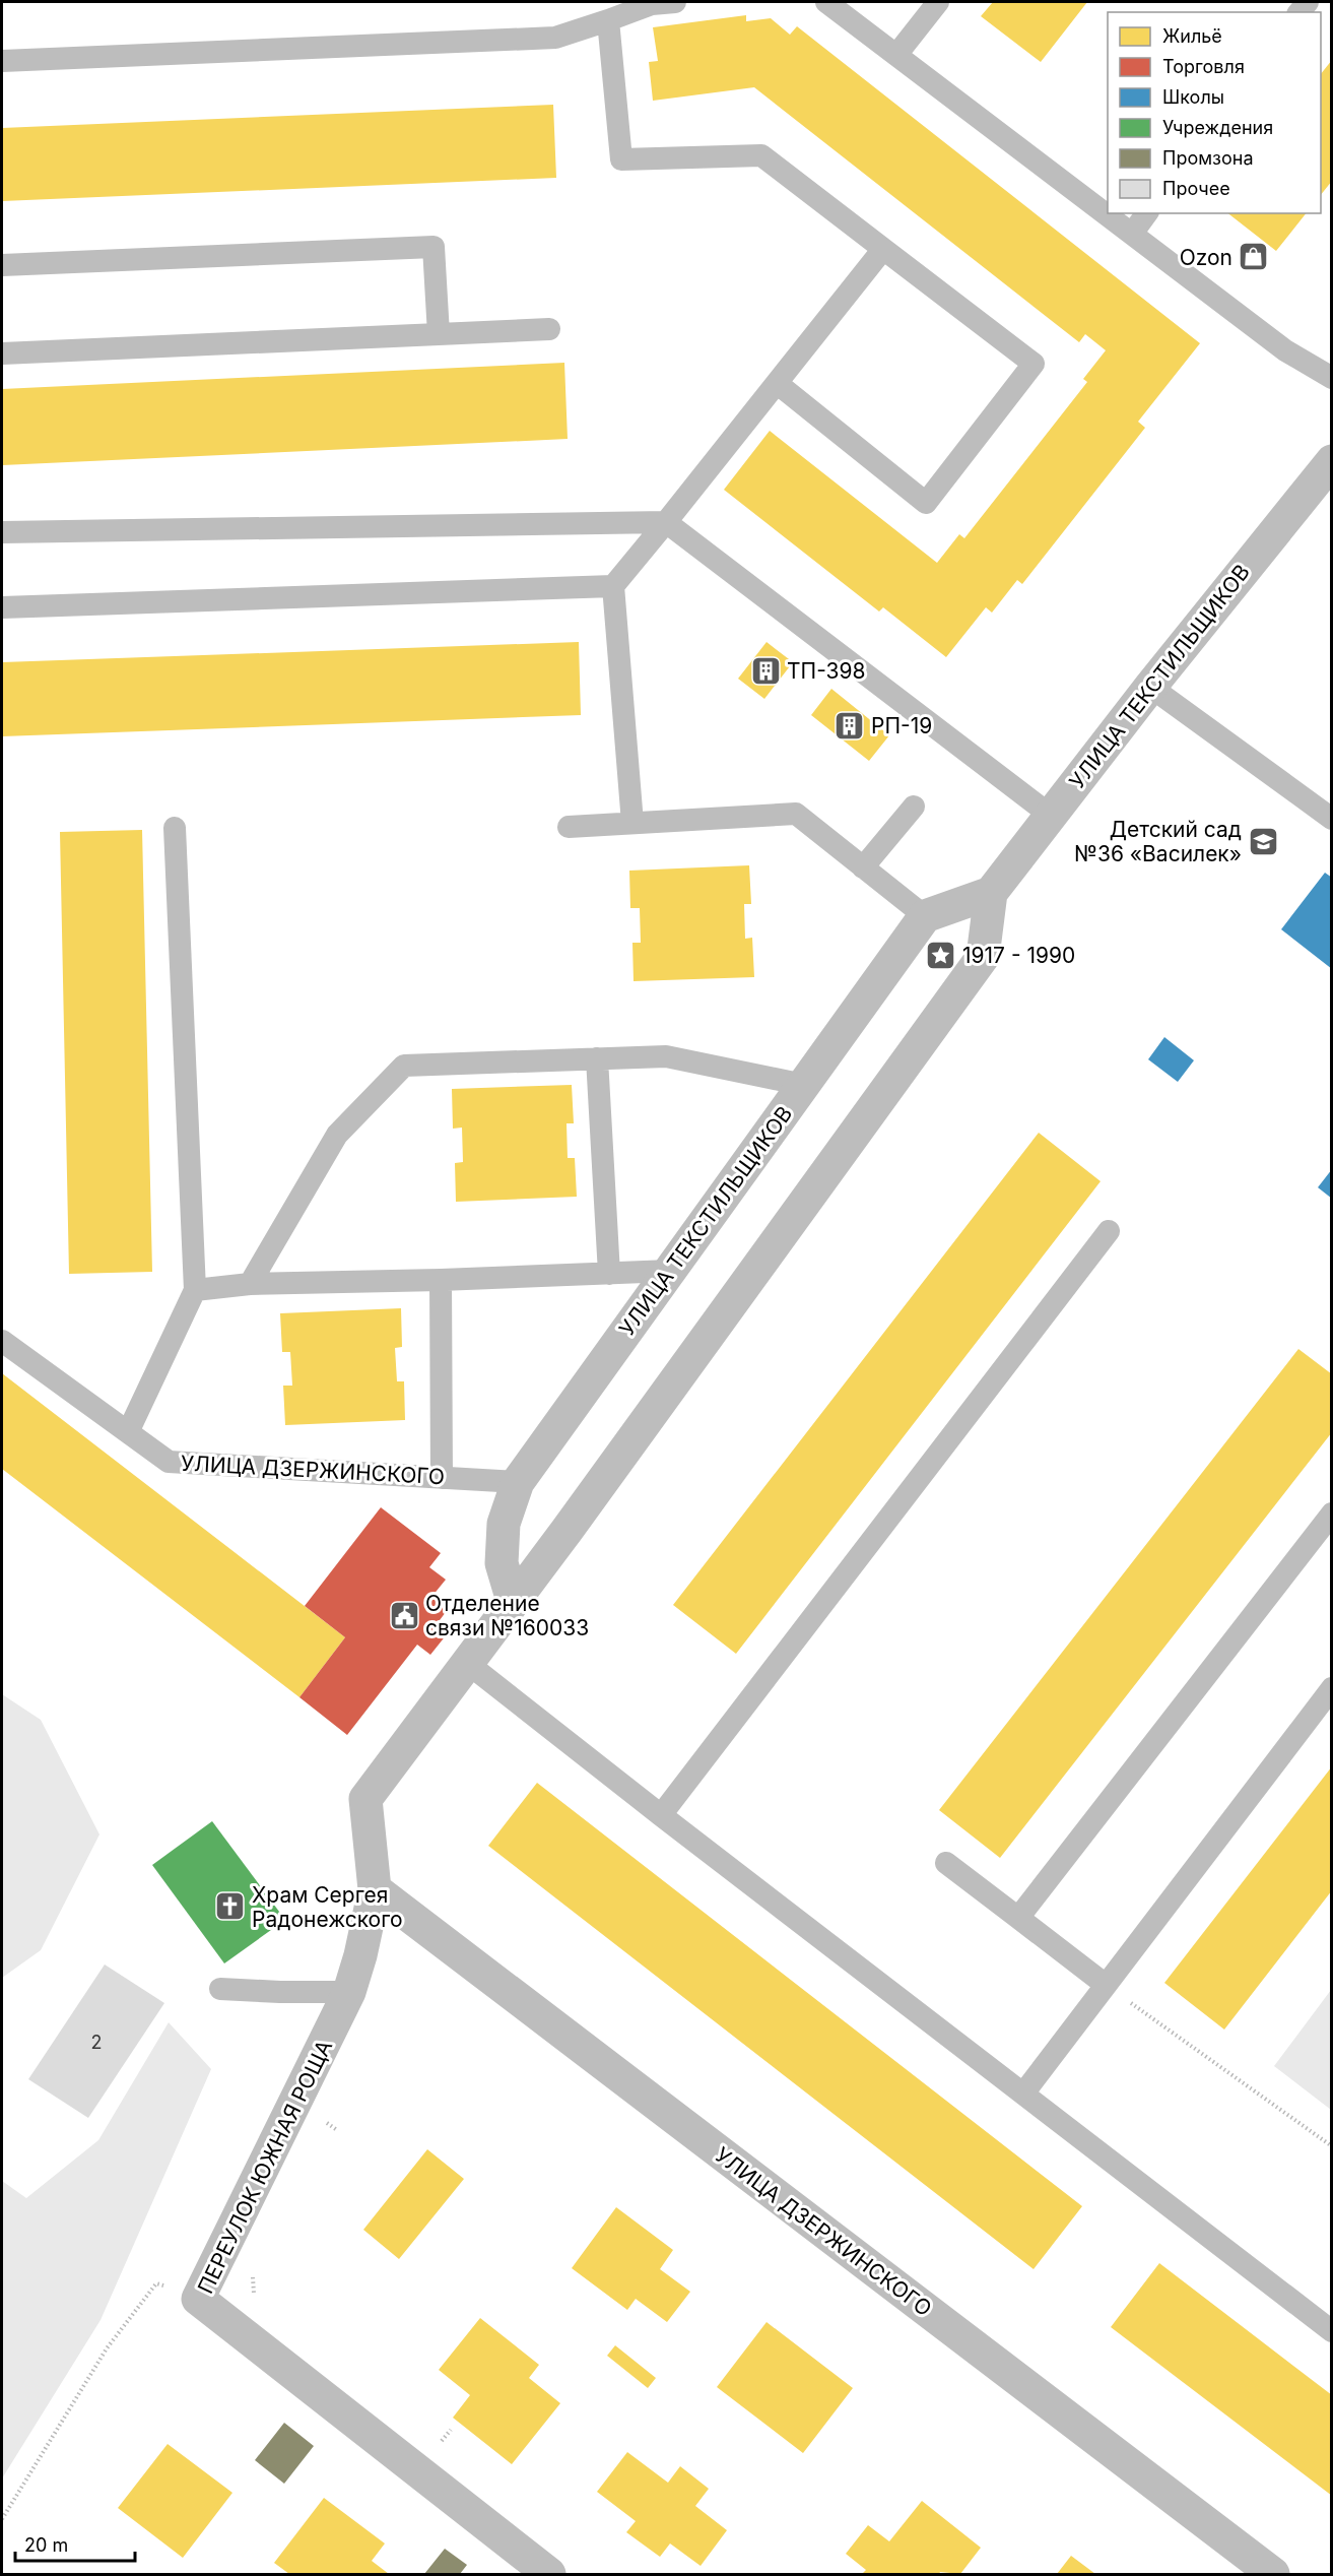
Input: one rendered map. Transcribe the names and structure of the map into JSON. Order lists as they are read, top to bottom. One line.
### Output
{"streets":{"street":["УЛИЦА ТЕКСТИЛЬЩИКОВ","УЛИЦА ДЗЕРЖИНСКОГО","ПЕРЕУЛОК ЮЖНАЯ РОЩА"]},"crossings":[["УЛИЦА ТЕКСТИЛЬЩИКОВ","УЛИЦА ДЗЕРЖИНСКОГО"],["УЛИЦА ТЕКСТИЛЬЩИКОВ","ПЕРЕУЛОК ЮЖНАЯ РОЩА"],["УЛИЦА ДЗЕРЖИНСКОГО","ПЕРЕУЛОК ЮЖНАЯ РОЩА"]],"places":{"shop":["Ozon"],"building":["ТП-398","РП-19"],"school or university":["Детский сад №36 «Василек»"],"place":["1917 - 1990"],"public building":["Отделение связи №160033"],"church":["Храм Сергея Радонежского"]},"house_numbers":["2"],"legend":["Жильё","Торговля","Школы","Учреждения","Промзона","Прочее"],"scale_bar":"20 m"}
